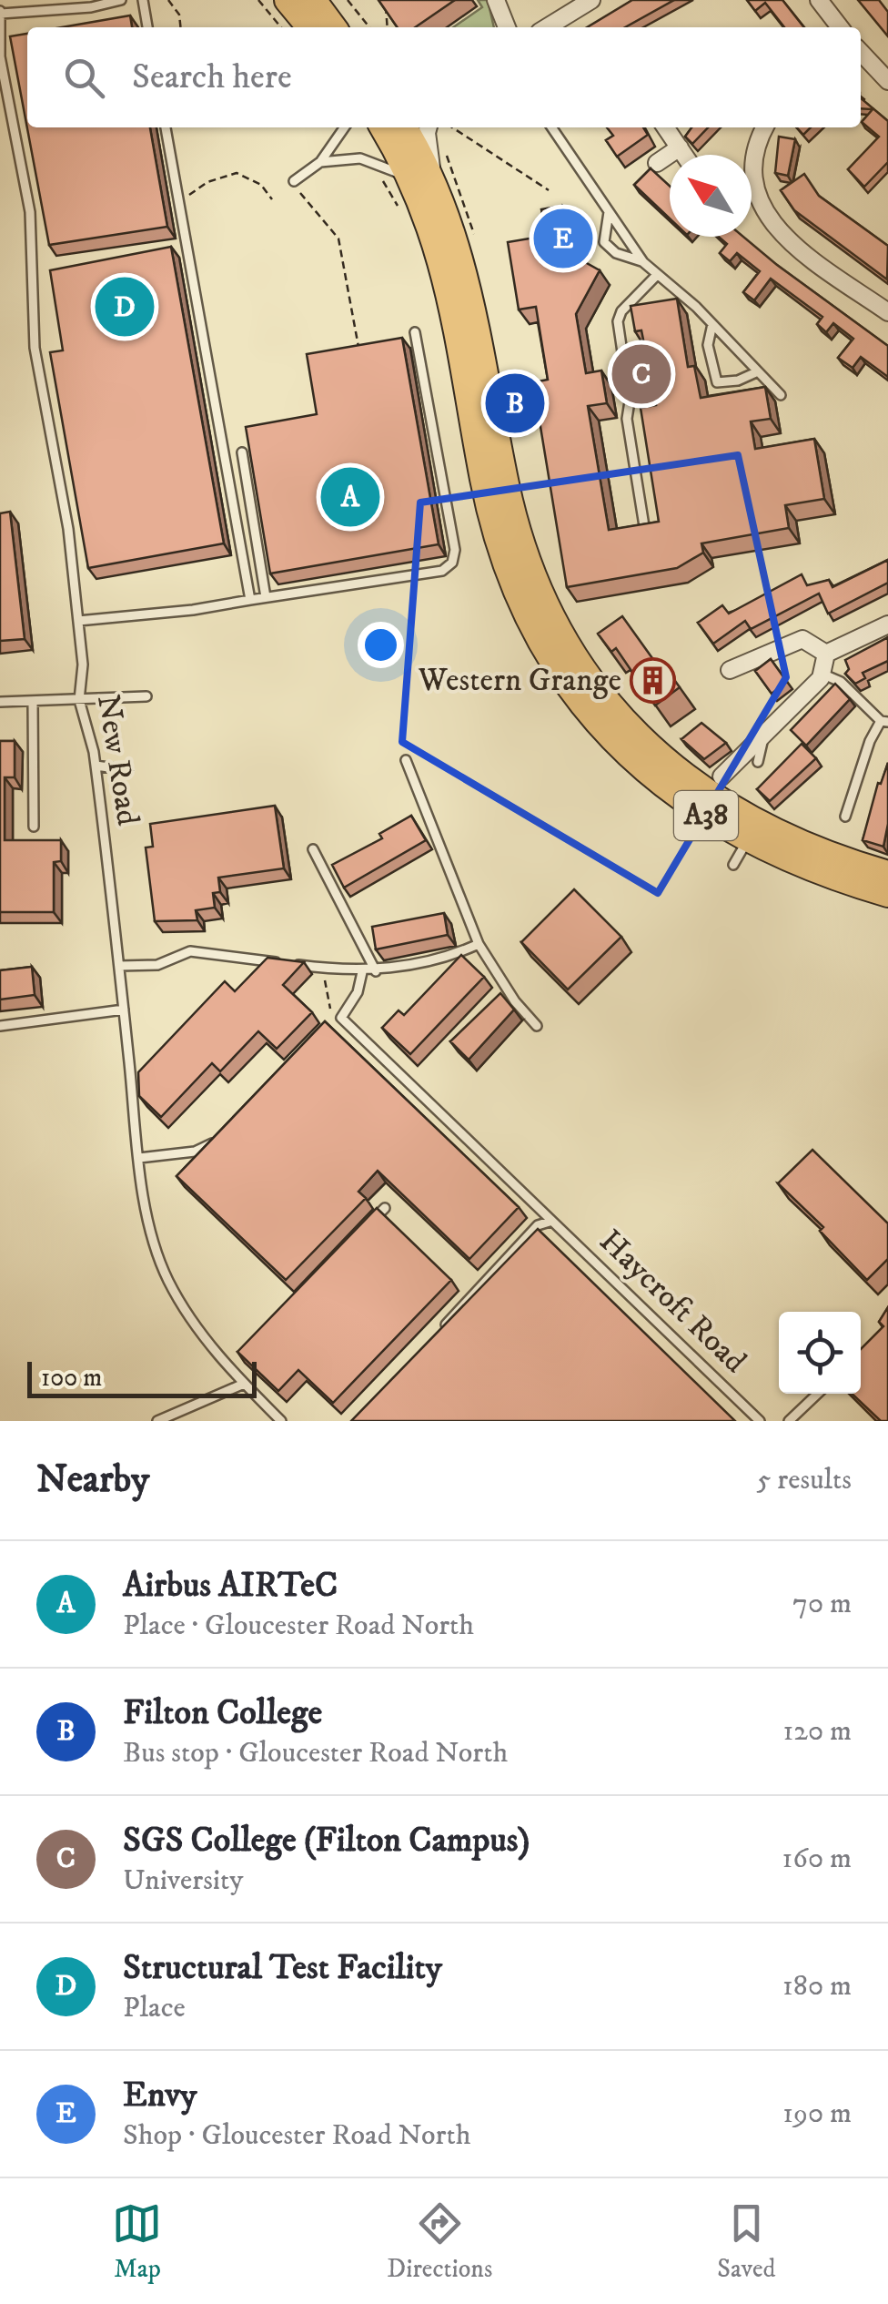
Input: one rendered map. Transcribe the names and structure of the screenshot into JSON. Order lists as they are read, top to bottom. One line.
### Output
{"streets":{"main road":["A38"],"lane":["New Road","Haycroft Road"]},"places":{"building":["Western Grange"]},"scale_bar":"100 m","north":"top left","page":{"search":"Search here","pins":["E","D","C","B","A"],"scale":"100 m","heading":["Nearby","5 results"],"list":[{"mark":"A","name":"Airbus AIRTeC","note":"Place · Gloucester Road North","value":"70 m"},{"mark":"B","name":"Filton College","note":"Bus stop · Gloucester Road North","value":"120 m"},{"mark":"C","name":"SGS College (Filton Campus)","note":"University","value":"160 m"},{"mark":"D","name":"Structural Test Facility","note":"Place","value":"180 m"},{"mark":"E","name":"Envy","note":"Shop · Gloucester Road North","value":"190 m"}],"nav":["Map","Directions","Saved"]}}
